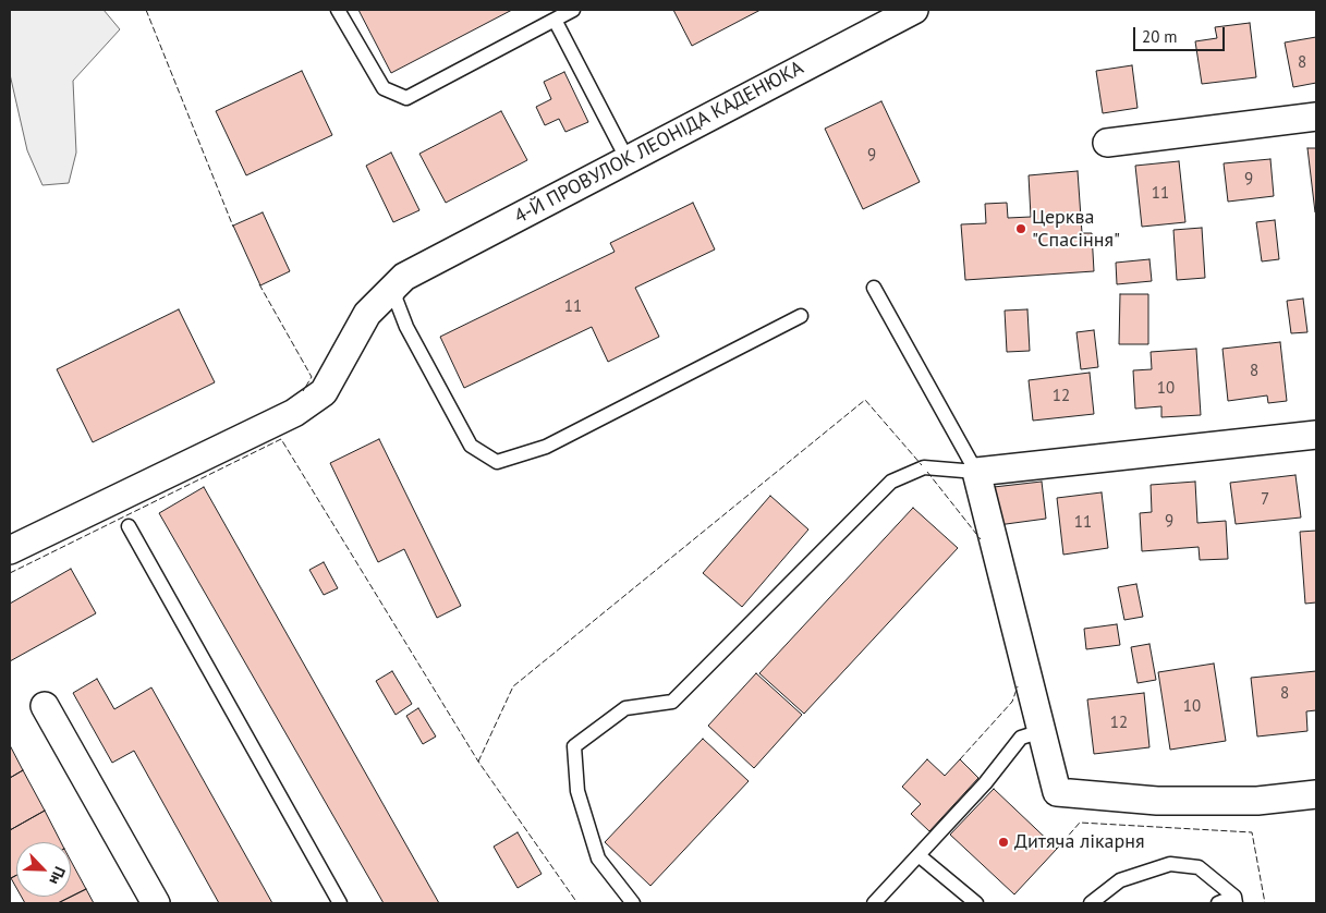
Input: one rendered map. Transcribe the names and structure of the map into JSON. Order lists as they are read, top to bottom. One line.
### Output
{"streets":{"street":["4-Й ПРОВУЛОК ЛЕОНІДА КАДЕНЮКА"]},"places":["Церква \"Спасіння\"","Дитяча лікарня"],"house_numbers":["8","9","9","11","11","8","10","12","7","9","11","8","10","12"],"scale_bar":"20 m","north":"bottom right"}
